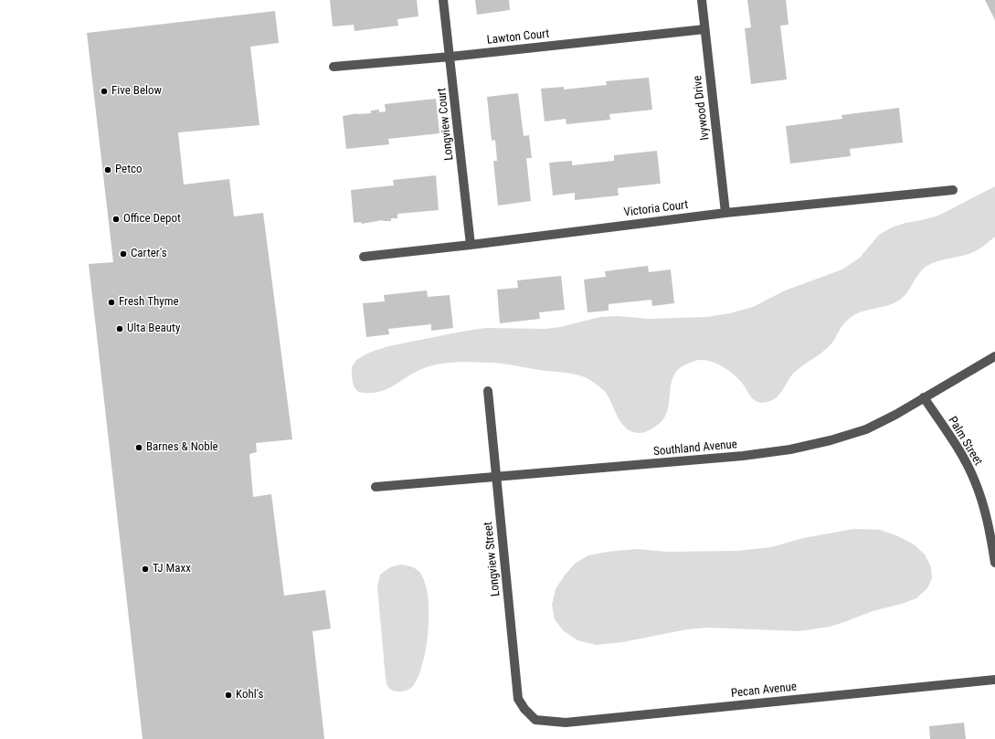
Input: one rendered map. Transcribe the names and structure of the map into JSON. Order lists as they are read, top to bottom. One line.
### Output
{"streets":{"street":["Lawton Court","Ivywood Drive","Longview Court","Victoria Court","Palm Street","Southland Avenue","Longview Street","Pecan Avenue"]},"crossings":[["Lawton Court","Ivywood Drive"],["Lawton Court","Longview Court"],["Ivywood Drive","Victoria Court"],["Longview Court","Victoria Court"],["Palm Street","Southland Avenue"],["Southland Avenue","Longview Street"],["Longview Street","Pecan Avenue"]],"places":["Five Below","Petco","Office Depot","Carter's","Fresh Thyme","Ulta Beauty","Barnes & Noble","TJ Maxx","Kohl's"]}
